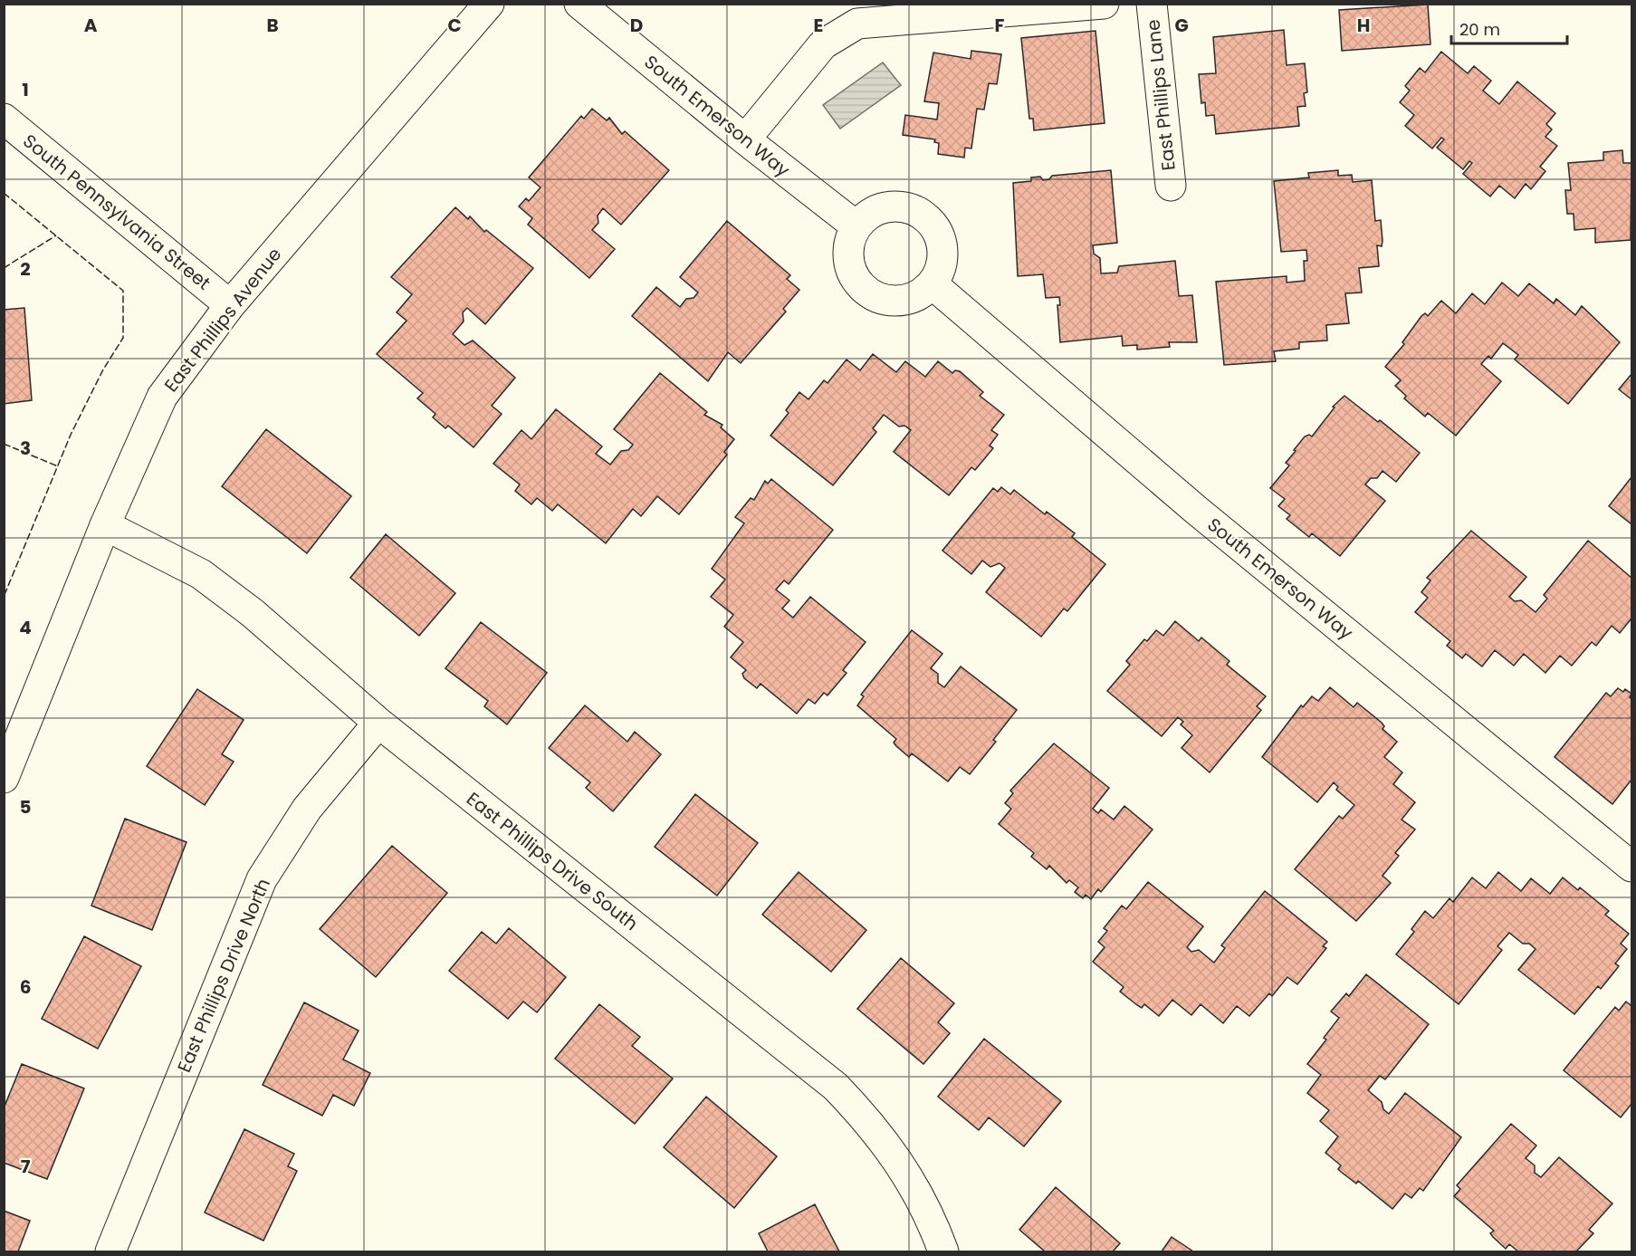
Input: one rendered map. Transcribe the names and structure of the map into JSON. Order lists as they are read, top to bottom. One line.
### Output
{"streets":{"street":["East Phillips Lane","South Emerson Way","South Pennsylvania Street","East Phillips Avenue","East Phillips Drive South","East Phillips Drive North"]},"crossings":[["South Pennsylvania Street","East Phillips Avenue"],["East Phillips Avenue","East Phillips Drive South"],["East Phillips Drive South","East Phillips Drive North"]],"scale_bar":"20 m","grid":{"columns":["A","B","C","D","E","F","G","H"],"rows":["1","2","3","4","5","6","7"]}}
